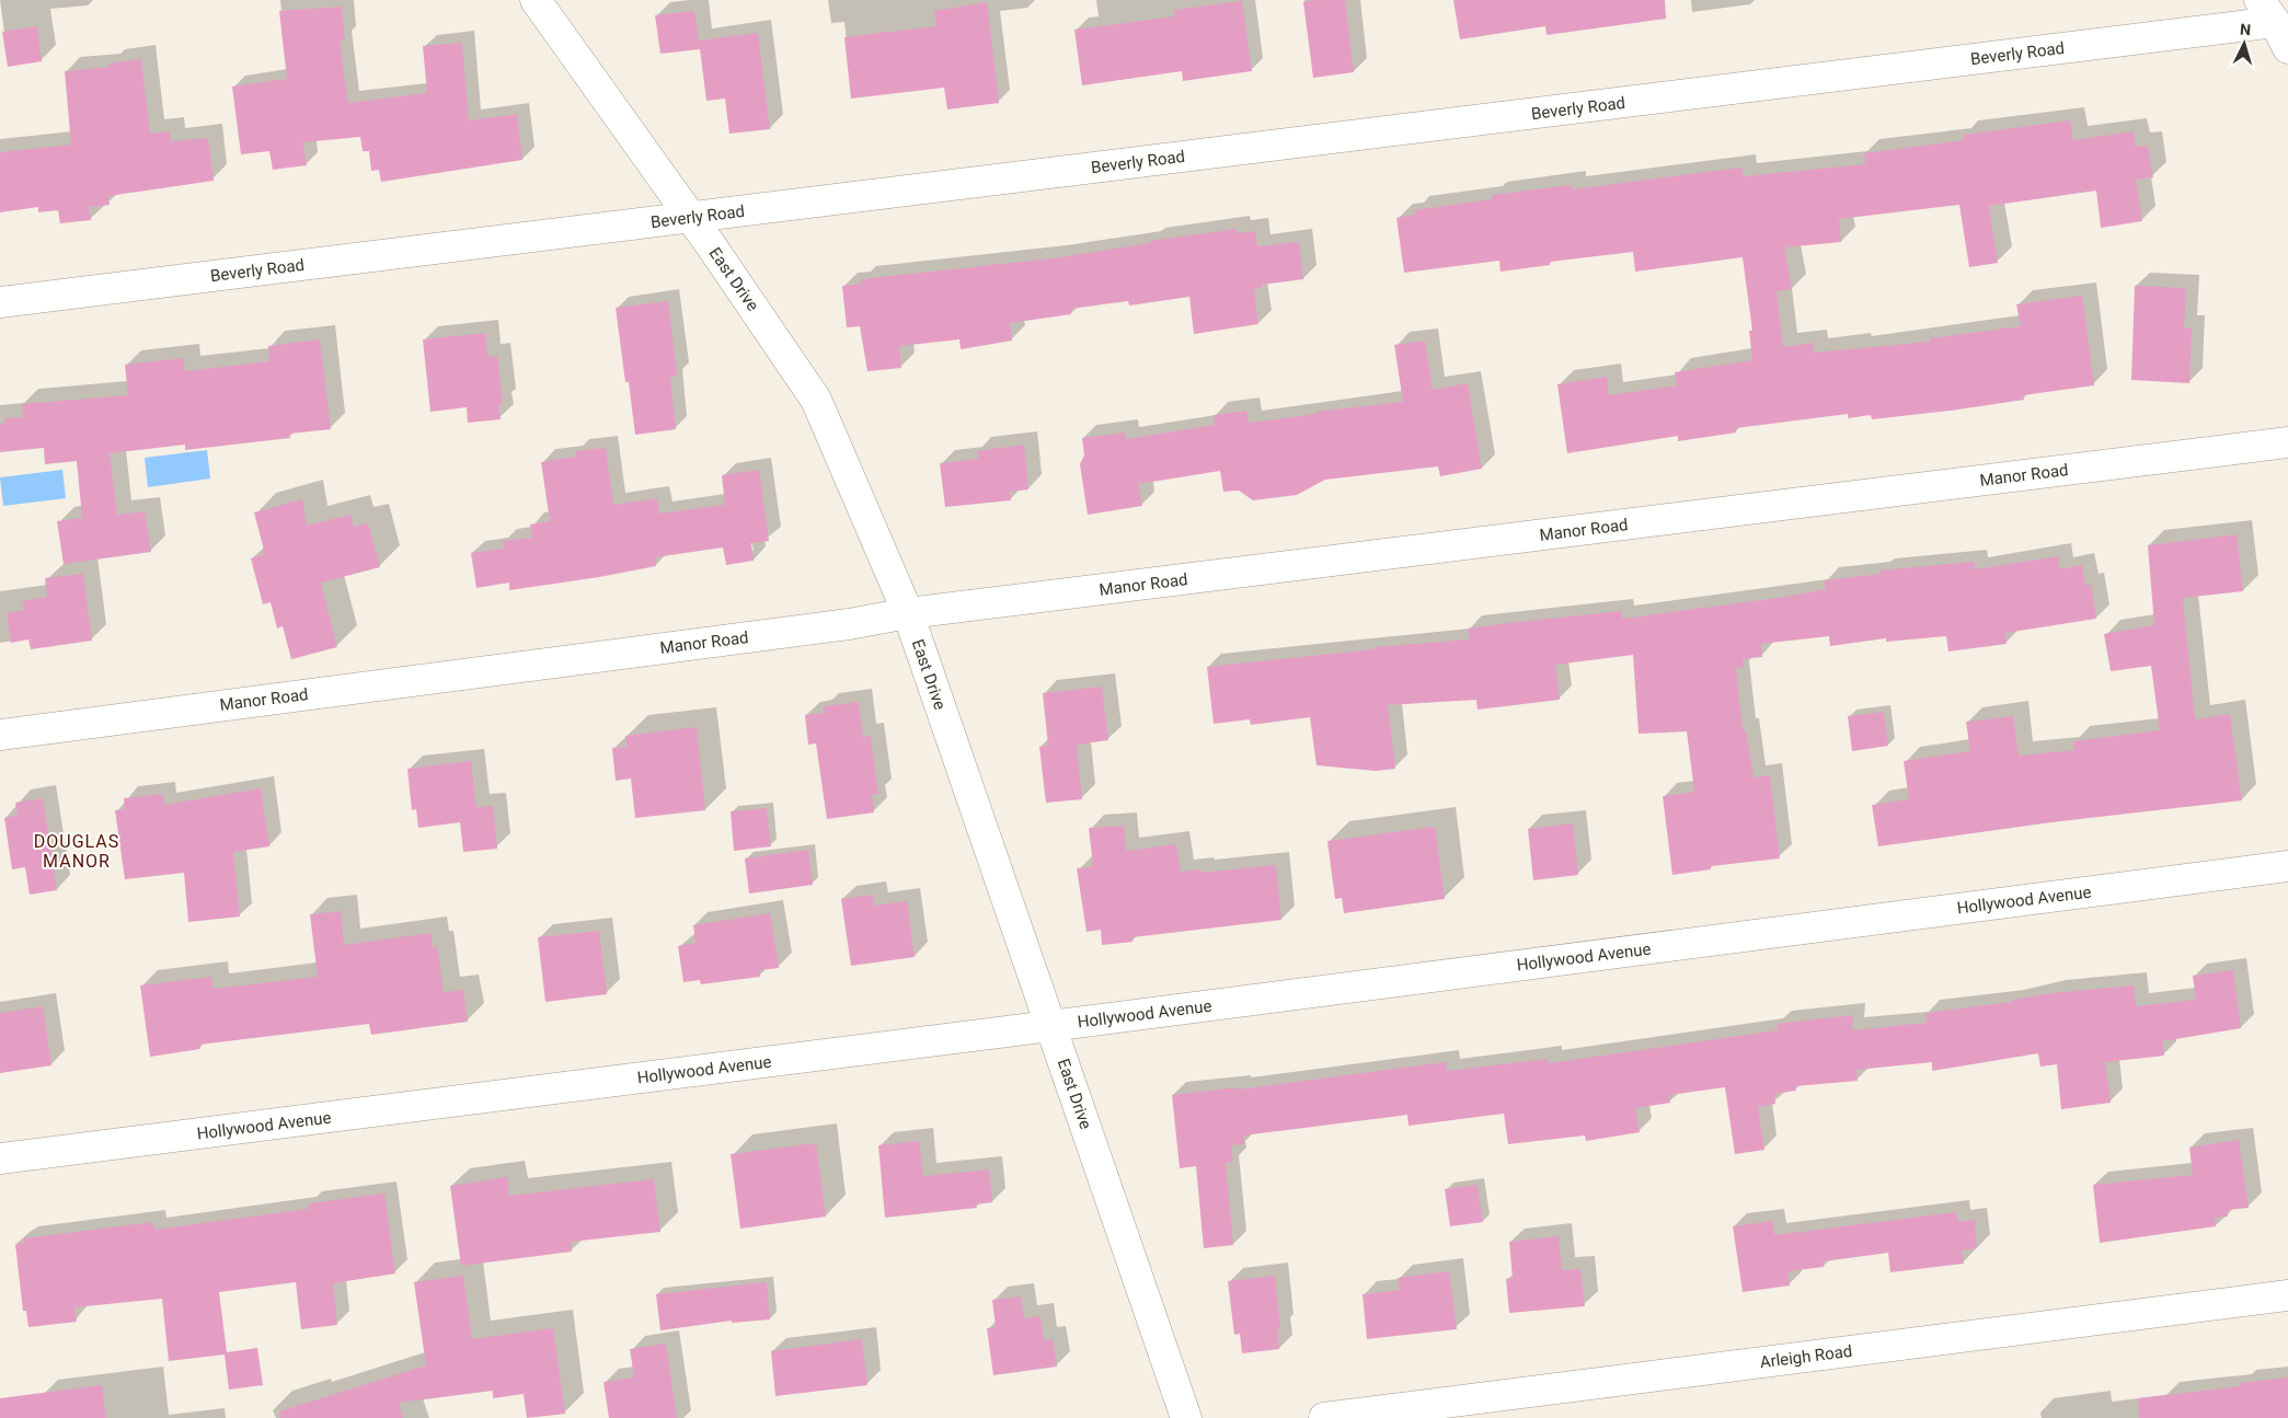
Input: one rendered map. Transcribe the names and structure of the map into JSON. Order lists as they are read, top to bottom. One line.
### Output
{"streets":{"street":["Beverly Road","East Drive","Manor Road","Hollywood Avenue","Arleigh Road"]},"crossings":[["Beverly Road","East Drive"],["East Drive","Manor Road"],["East Drive","Hollywood Avenue"]],"districts":["DOUGLAS MANOR"],"north":"top"}
